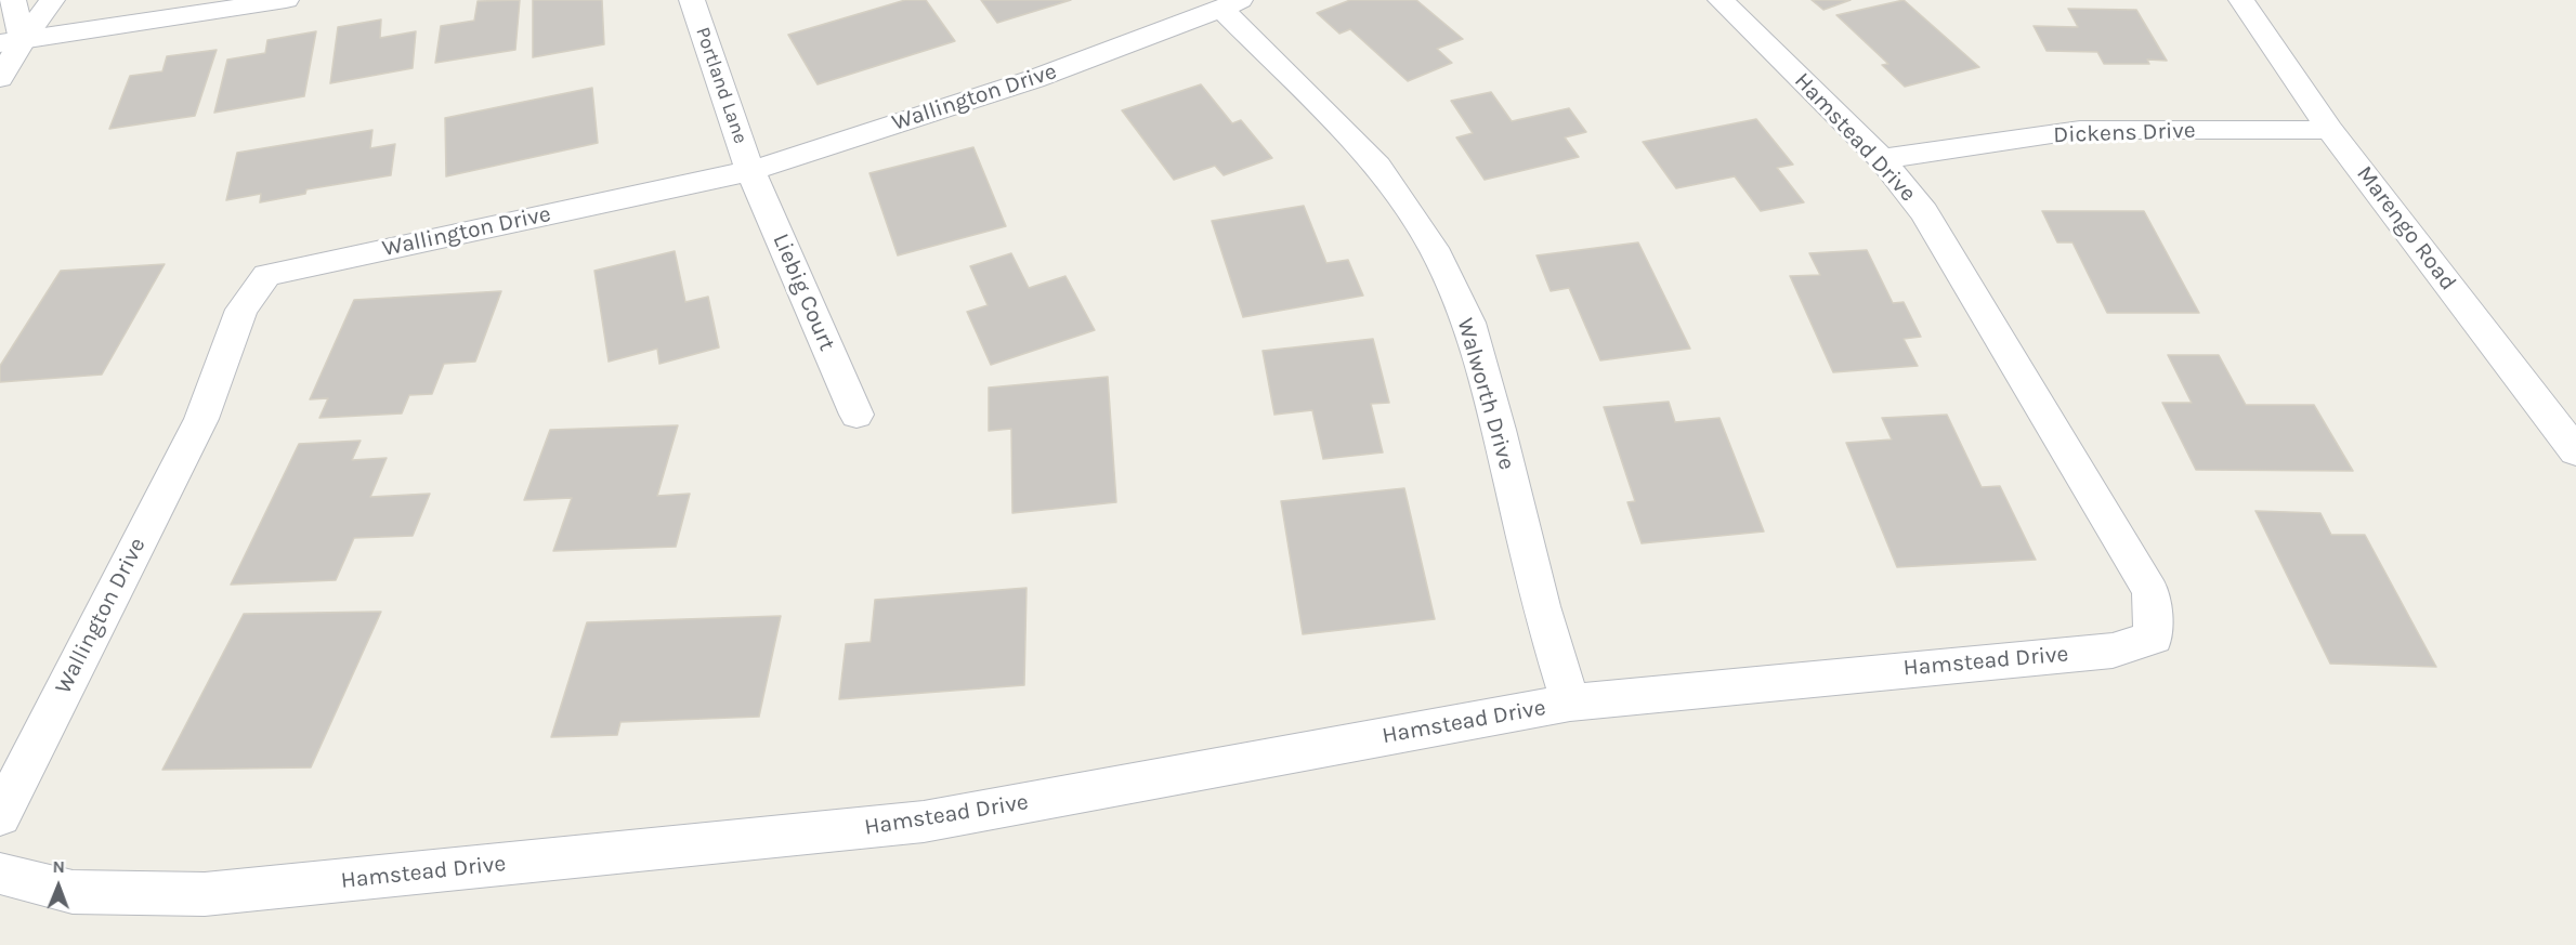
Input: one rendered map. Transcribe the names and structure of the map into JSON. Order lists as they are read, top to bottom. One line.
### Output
{"streets":{"street":["Portland Lane","Wallington Drive","Dickens Drive","Hamstead Drive","Marengo Road","Liebig Court","Walworth Drive"]},"crossings":[["Portland Lane","Wallington Drive"],["Portland Lane","Liebig Court"],["Wallington Drive","Liebig Court"],["Wallington Drive","Walworth Drive"],["Dickens Drive","Hamstead Drive"],["Dickens Drive","Marengo Road"],["Hamstead Drive","Walworth Drive"]],"north":"top"}
